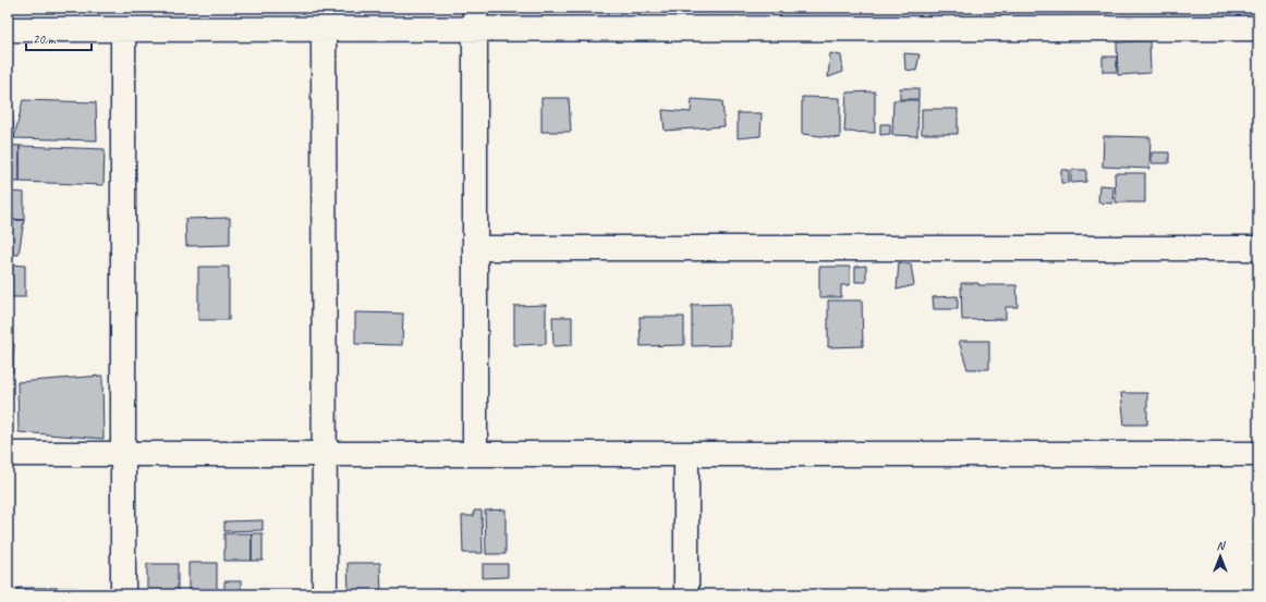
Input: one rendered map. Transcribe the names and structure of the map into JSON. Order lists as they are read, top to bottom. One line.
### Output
{"scale_bar":"20 m","north":"top"}
